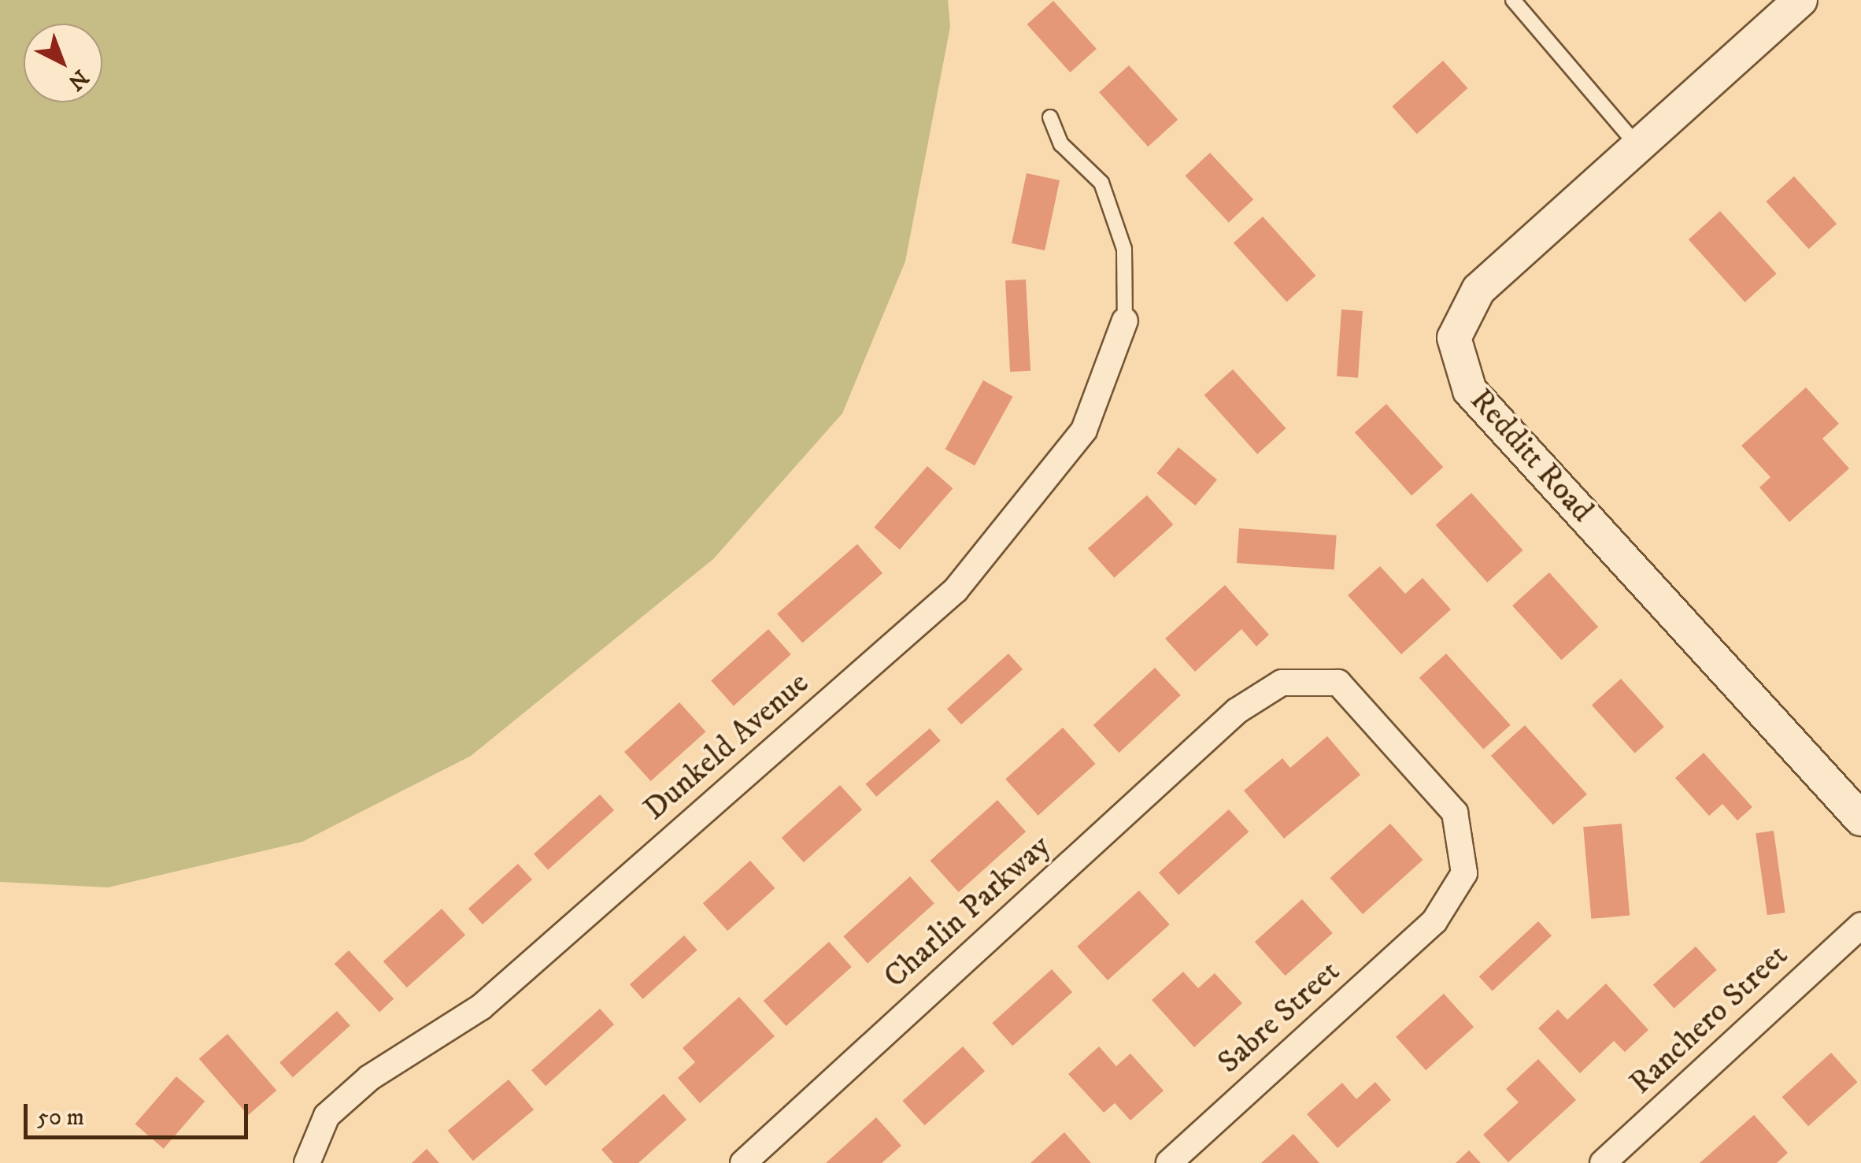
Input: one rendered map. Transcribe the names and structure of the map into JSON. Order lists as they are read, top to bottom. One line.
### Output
{"streets":{"street":["Redditt Road","Dunkeld Avenue","Charlin Parkway","Sabre Street","Ranchero Street"]},"crossings":[["Charlin Parkway","Sabre Street"]],"scale_bar":"50 m","north":"bottom right"}
